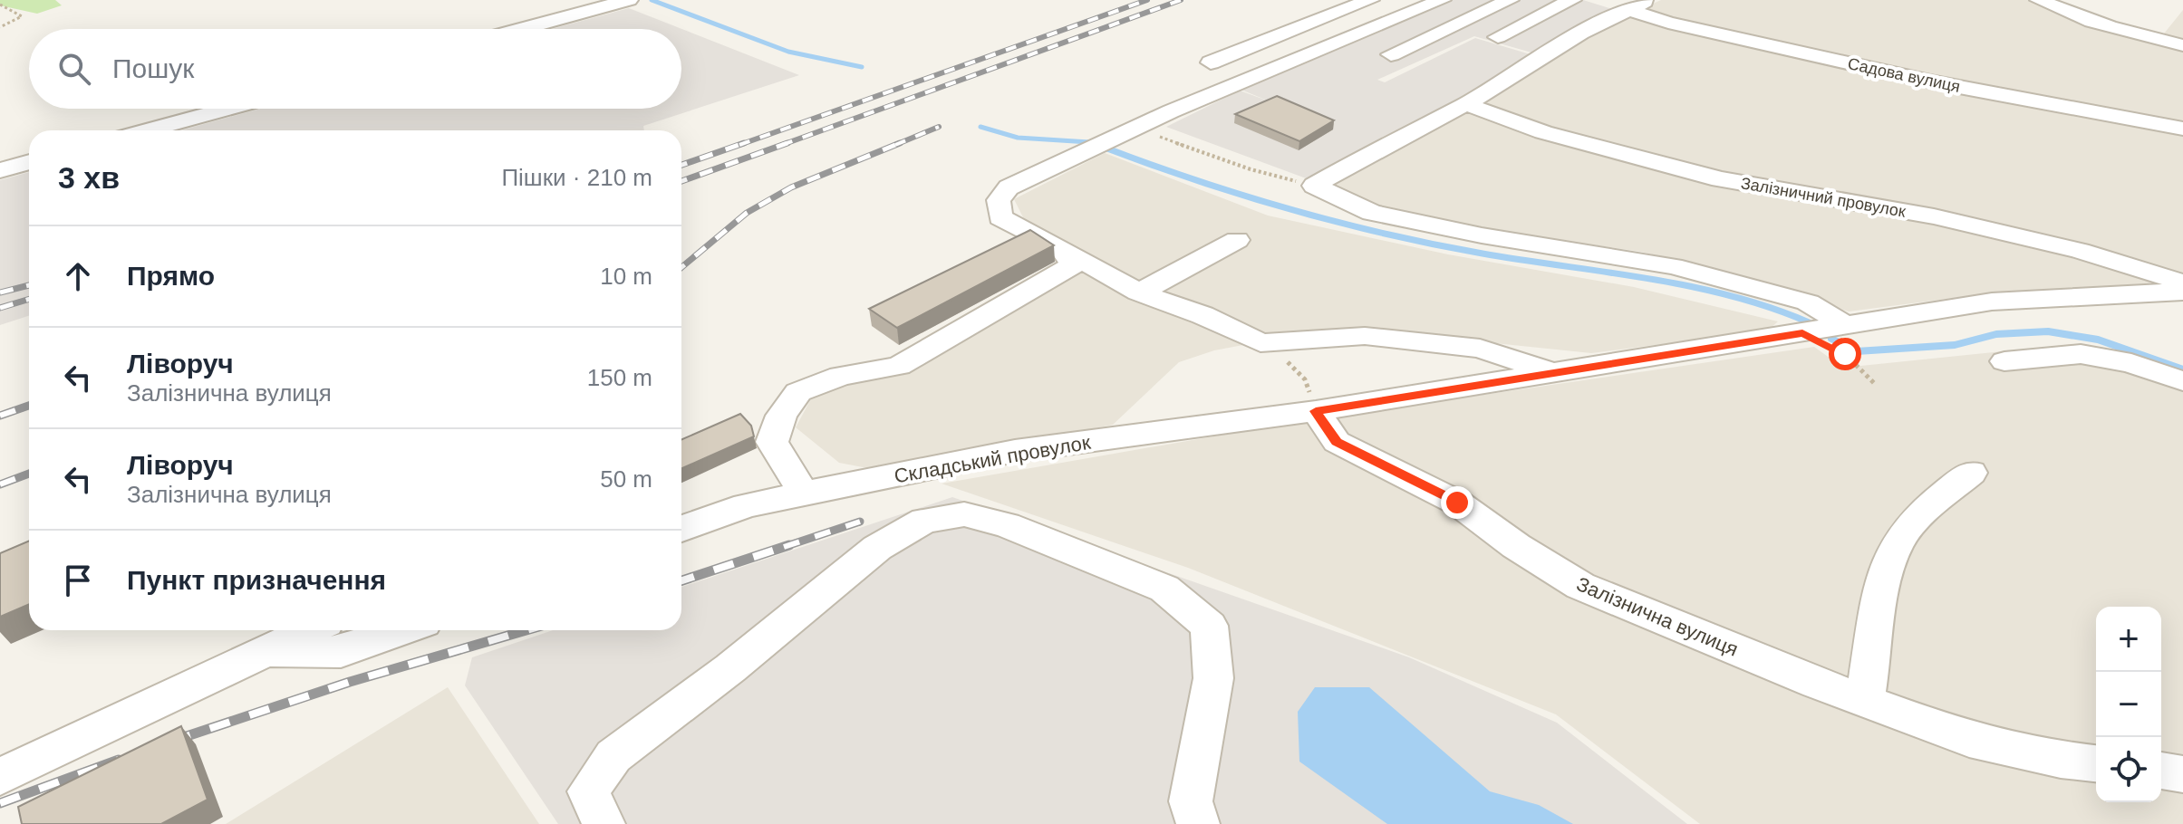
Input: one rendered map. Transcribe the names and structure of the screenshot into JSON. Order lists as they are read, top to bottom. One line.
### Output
{"streets":{"street":["Садова вулиця","Залізничний провулок","Складський провулок","Залізнична вулиця"]},"crossings":[["Складський провулок","Залізнична вулиця"]],"page":{"search":"Пошук","heading":["3 хв","Пішки · 210 m"],"list":[["Прямо","10 m"],["Ліворуч","Залізнична вулиця","150 m"],["Ліворуч","Залізнична вулиця","50 m"],"Пункт призначення"],"map_buttons":["+","−"]}}
